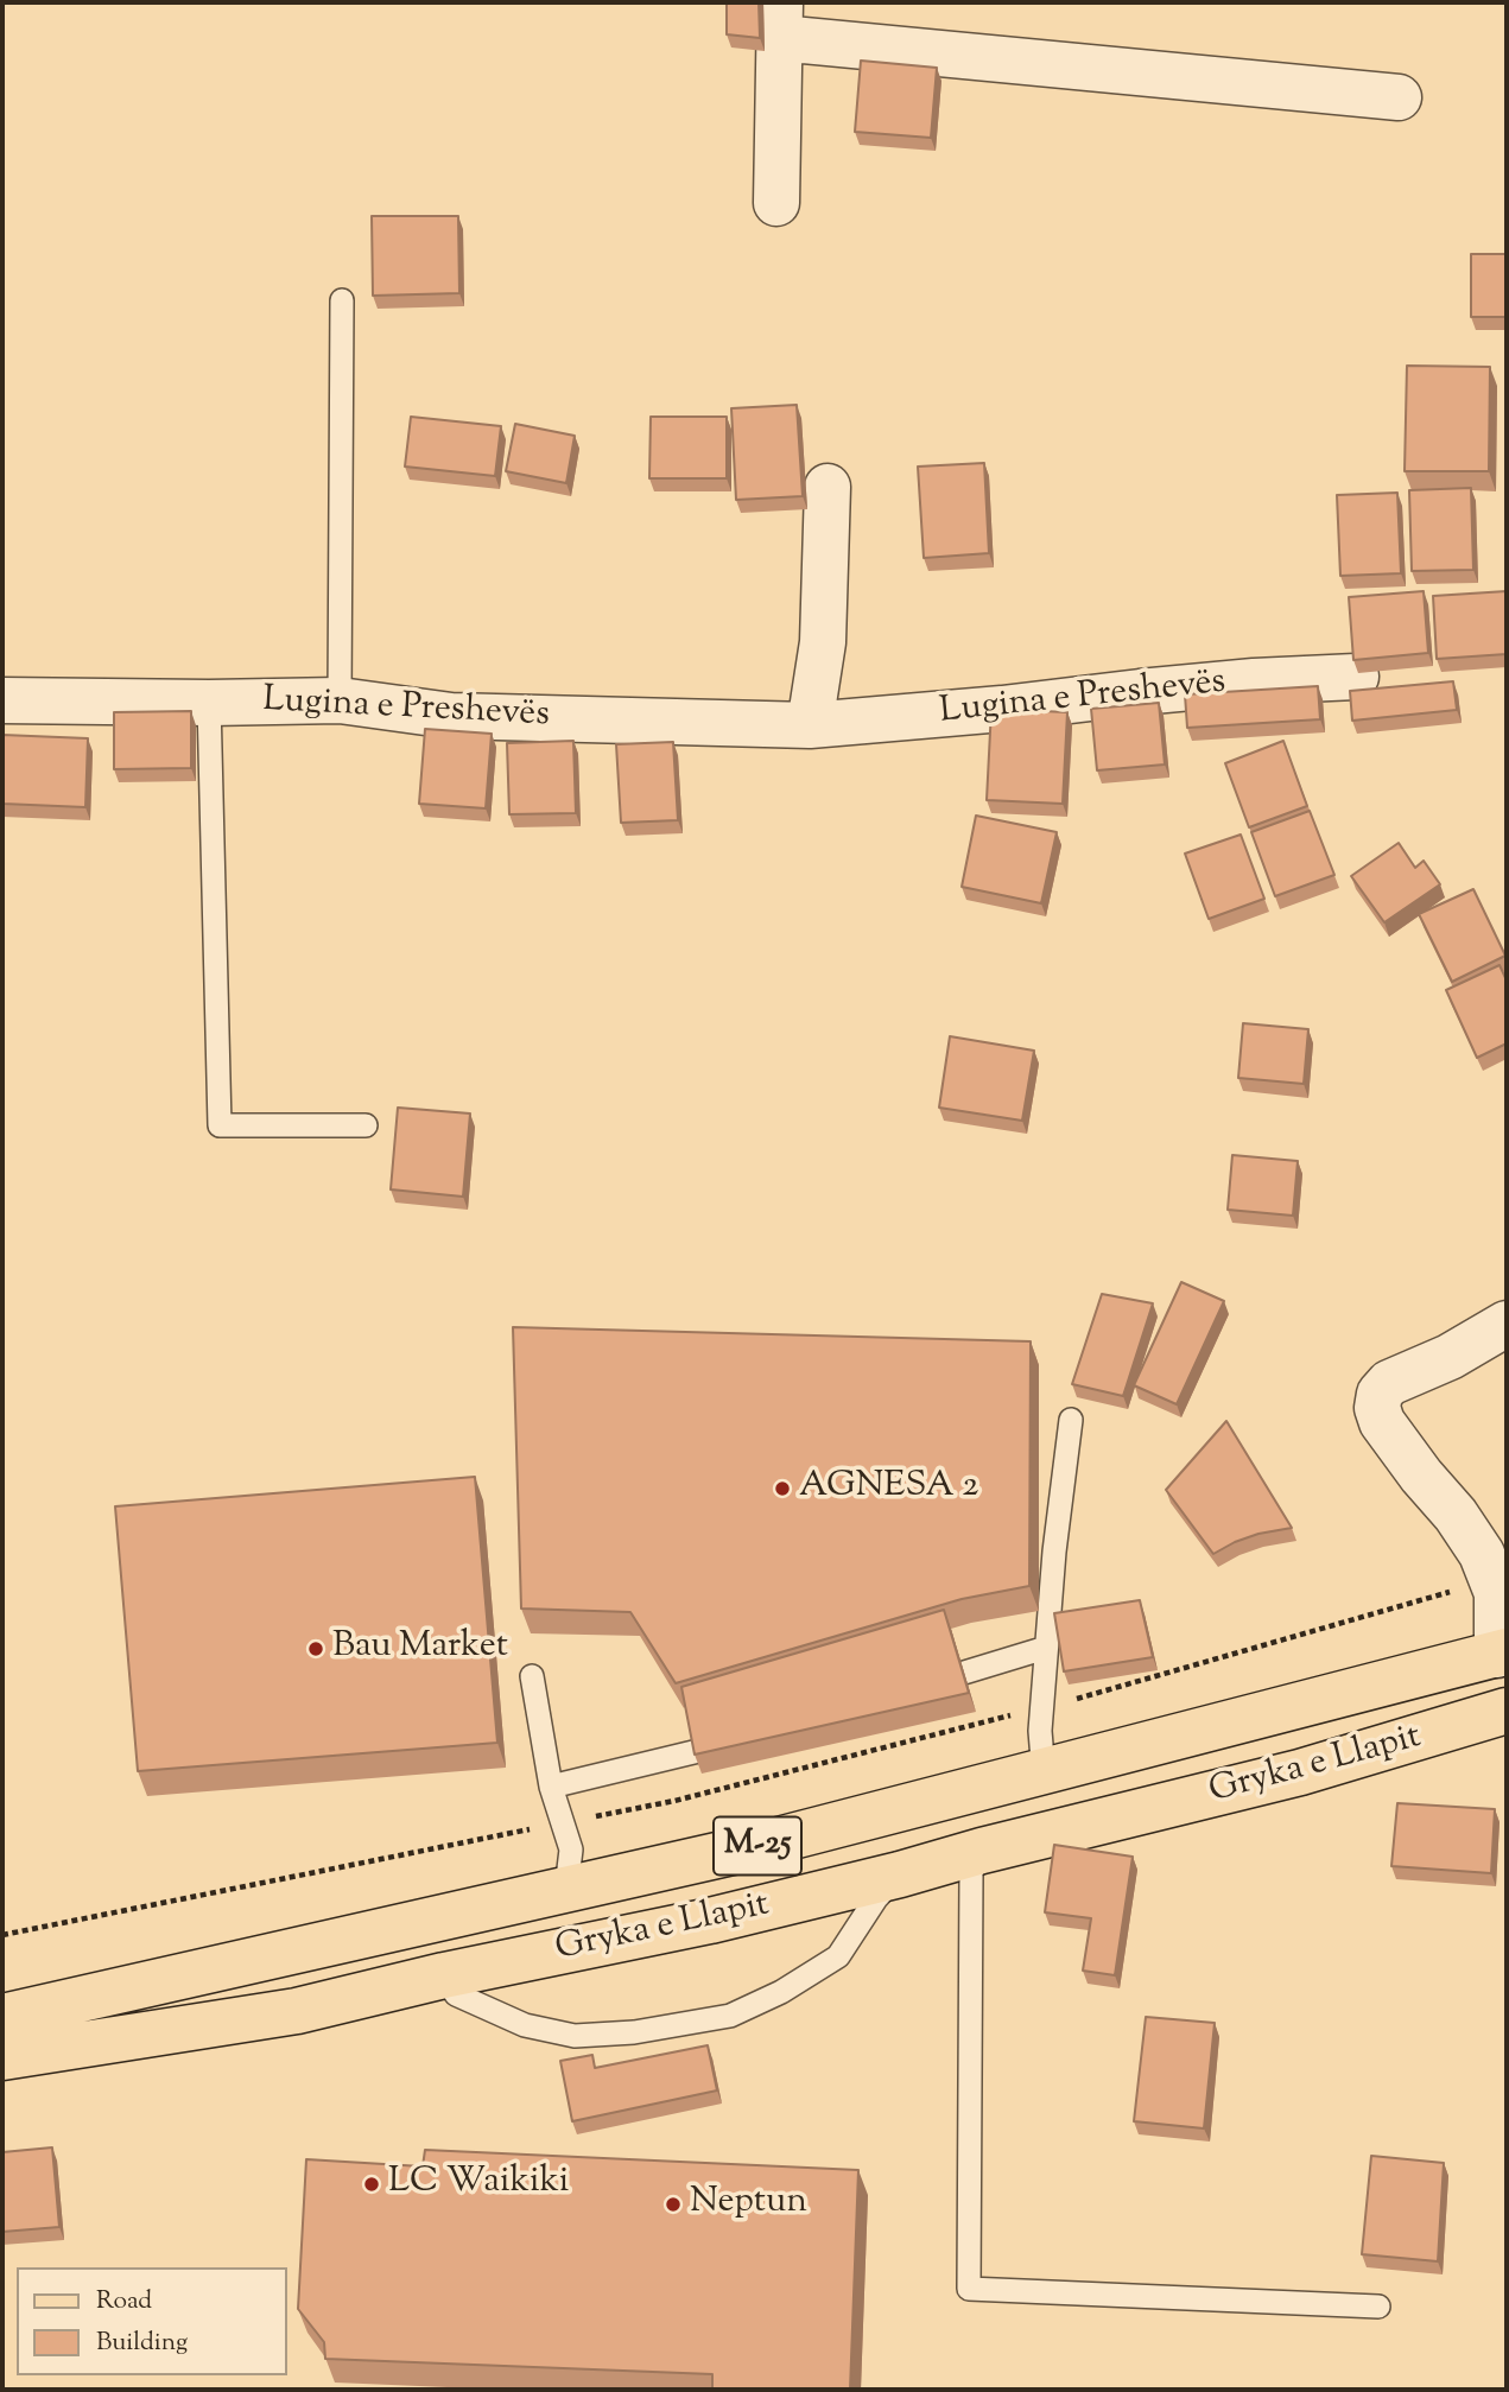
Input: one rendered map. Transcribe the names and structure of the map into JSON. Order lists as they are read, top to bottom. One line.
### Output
{"streets":{"main road":["Gryka e Llapit","M-25"],"street":["Lugina e Preshevës"]},"places":["AGNESA 2","Bau Market","LC Waikiki","Neptun"],"legend":["Road","Building"]}
